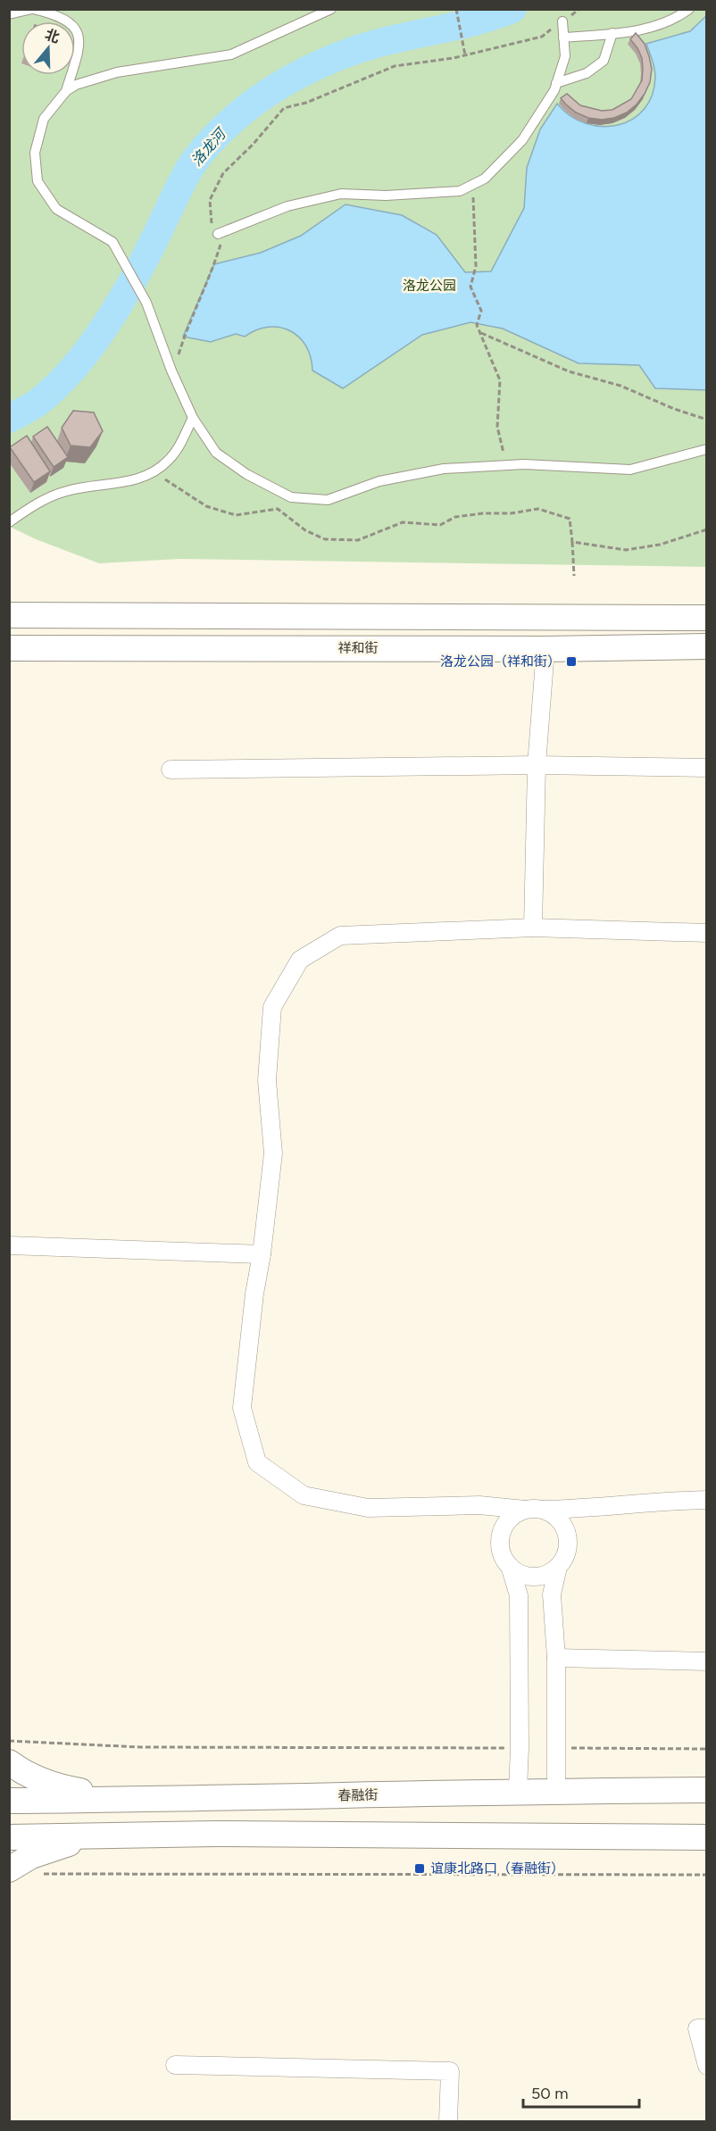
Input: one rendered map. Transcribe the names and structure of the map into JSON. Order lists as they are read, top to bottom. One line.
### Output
{"streets":{"main road":["祥和街","春融街"]},"water":["洛龙河"],"parks":["洛龙公园"],"places":{"transit":["洛龙公园（祥和街）","谊康北路口（春融街）"]},"scale_bar":"50 m","north":"top"}
